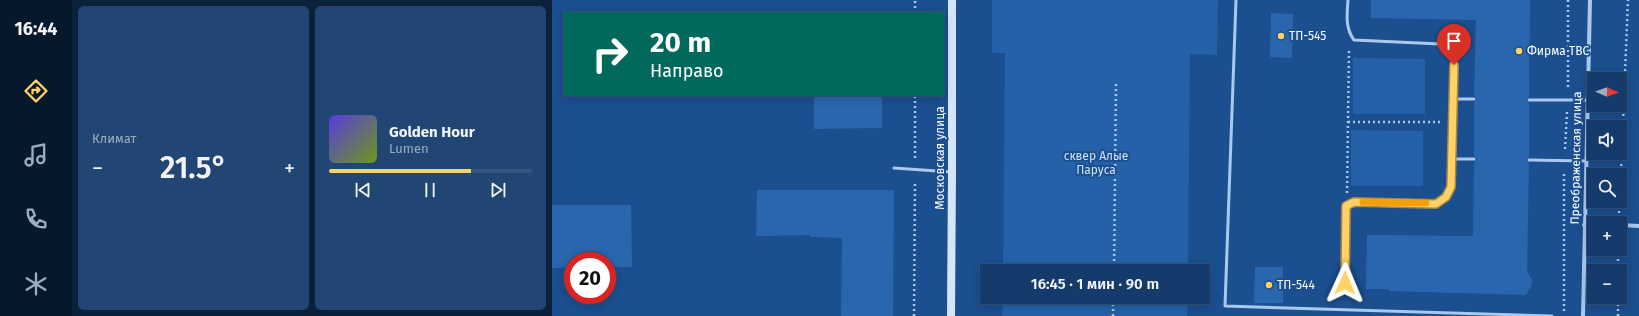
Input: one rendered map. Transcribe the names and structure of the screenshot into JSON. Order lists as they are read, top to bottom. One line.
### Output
{"streets":{"main road":["Московская улица"],"street":["Преображенская улица"]},"parks":["сквер Алые Паруса"],"places":["ТП-545","Фирма ТВС","ТП-544"],"north":"right","page":{"tabs":"16:44","tile":"Климат","turn":["20 m","Направо"],"map_buttons":["+","−"],"song":["Golden Hour","Lumen"],"heat":["−","21.5°","+"],"limit":"20","trip":"16:45 · 1 мин · 90 m"}}
